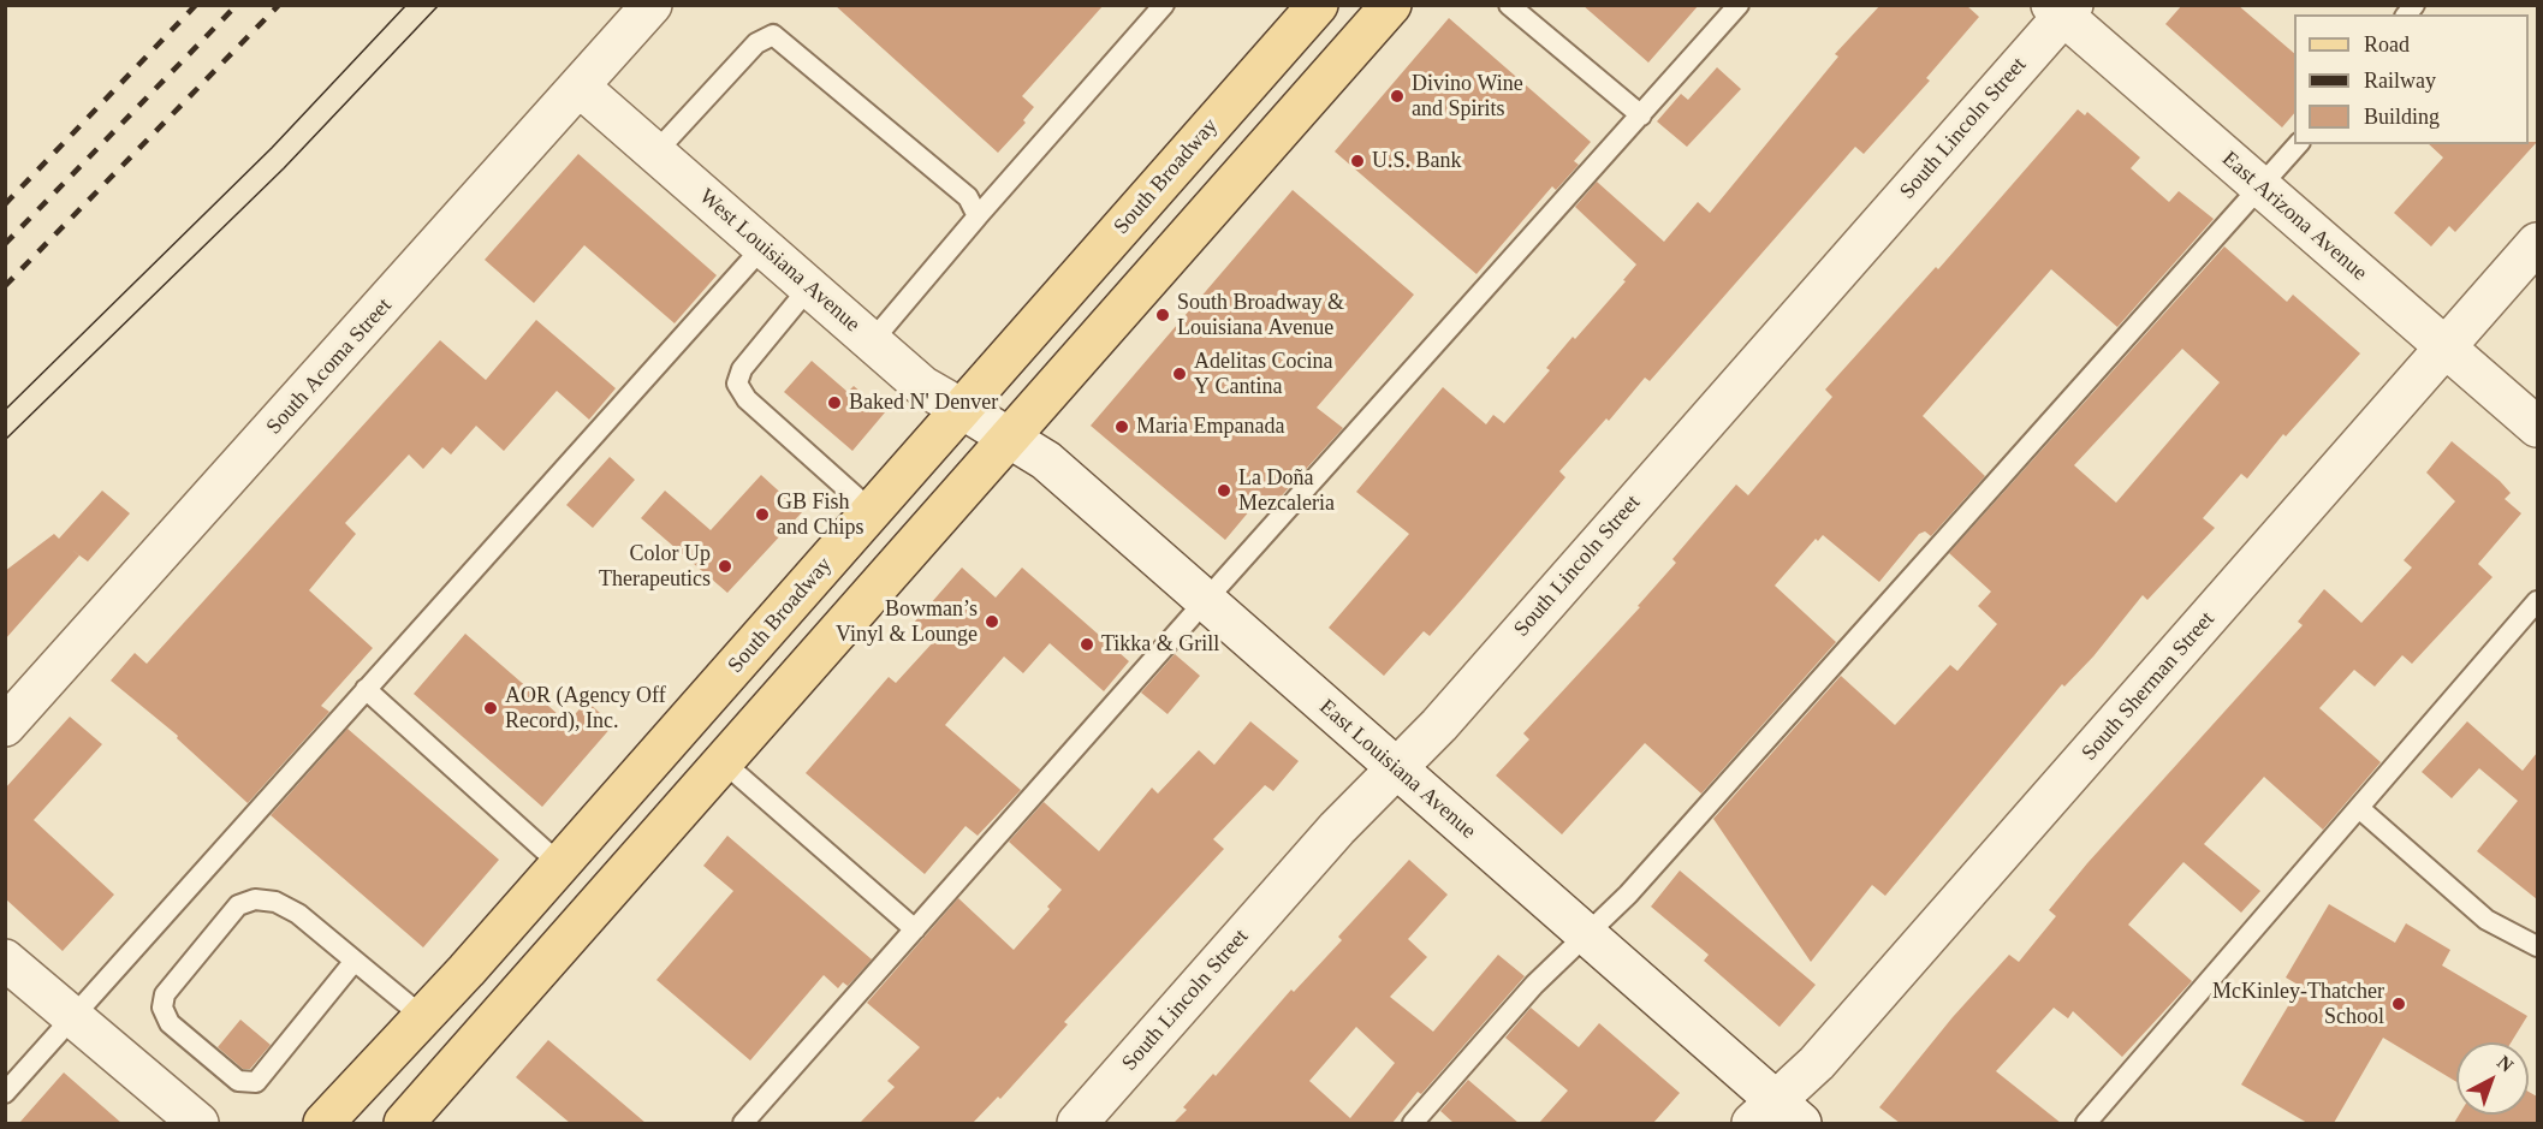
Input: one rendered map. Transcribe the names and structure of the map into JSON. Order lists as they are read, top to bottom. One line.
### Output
{"streets":{"main road":["South Broadway"],"street":["South Lincoln Street","East Arizona Avenue","West Louisiana Avenue","South Acoma Street","South Sherman Street","East Louisiana Avenue"]},"crossings":[["South Lincoln Street","East Arizona Avenue"],["South Lincoln Street","East Louisiana Avenue"],["South Broadway","West Louisiana Avenue"],["South Broadway","East Louisiana Avenue"],["East Arizona Avenue","South Sherman Street"],["West Louisiana Avenue","South Acoma Street"],["West Louisiana Avenue","East Louisiana Avenue"],["South Sherman Street","East Louisiana Avenue"]],"places":["Divino Wine and Spirits","U.S. Bank","South Broadway & Louisiana Avenue","Adelitas Cocina Y Cantina","Baked N' Denver","Maria Empanada","La Doña Mezcaleria","GB Fish and Chips","Color Up Therapeutics","Bowman’s Vinyl & Lounge","Tikka & Grill","AOR (Agency Off Record), Inc.","McKinley-Thatcher School"],"legend":["Road","Railway","Building"],"north":"top right"}
